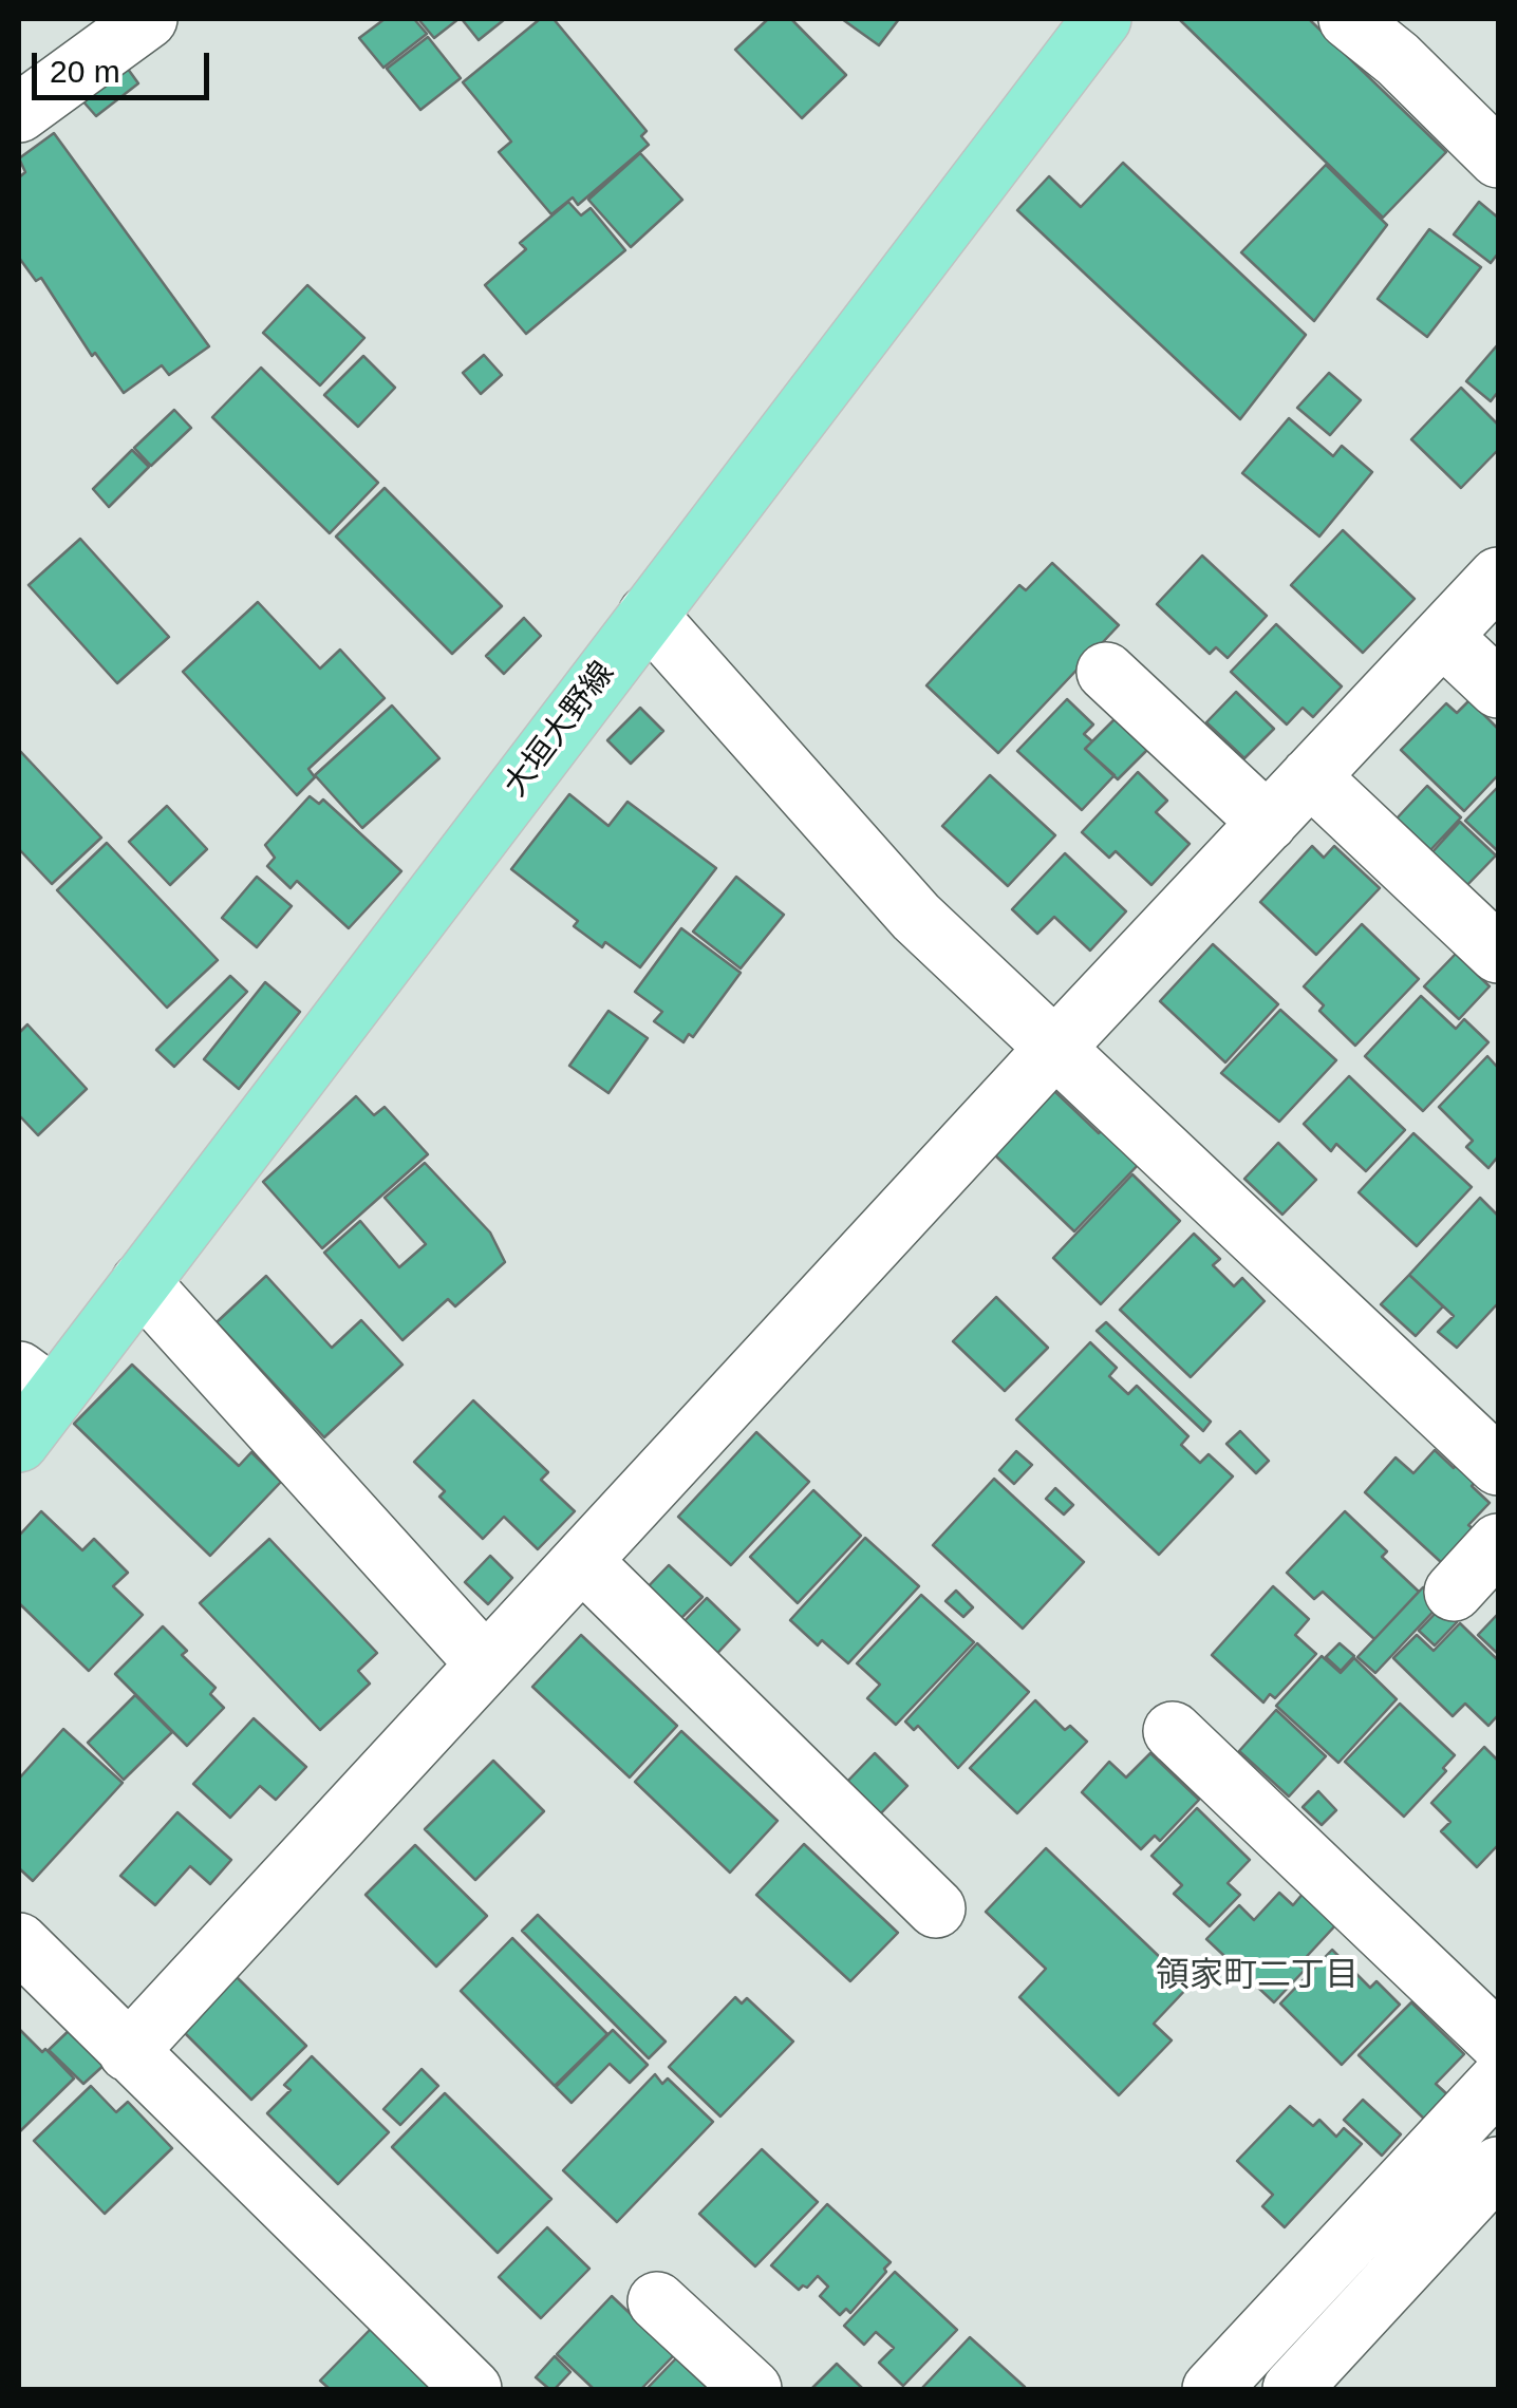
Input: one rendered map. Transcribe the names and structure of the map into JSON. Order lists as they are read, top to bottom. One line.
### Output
{"streets":{"main road":["大垣大野線"]},"districts":["領家町二丁目"],"scale_bar":"20 m"}
